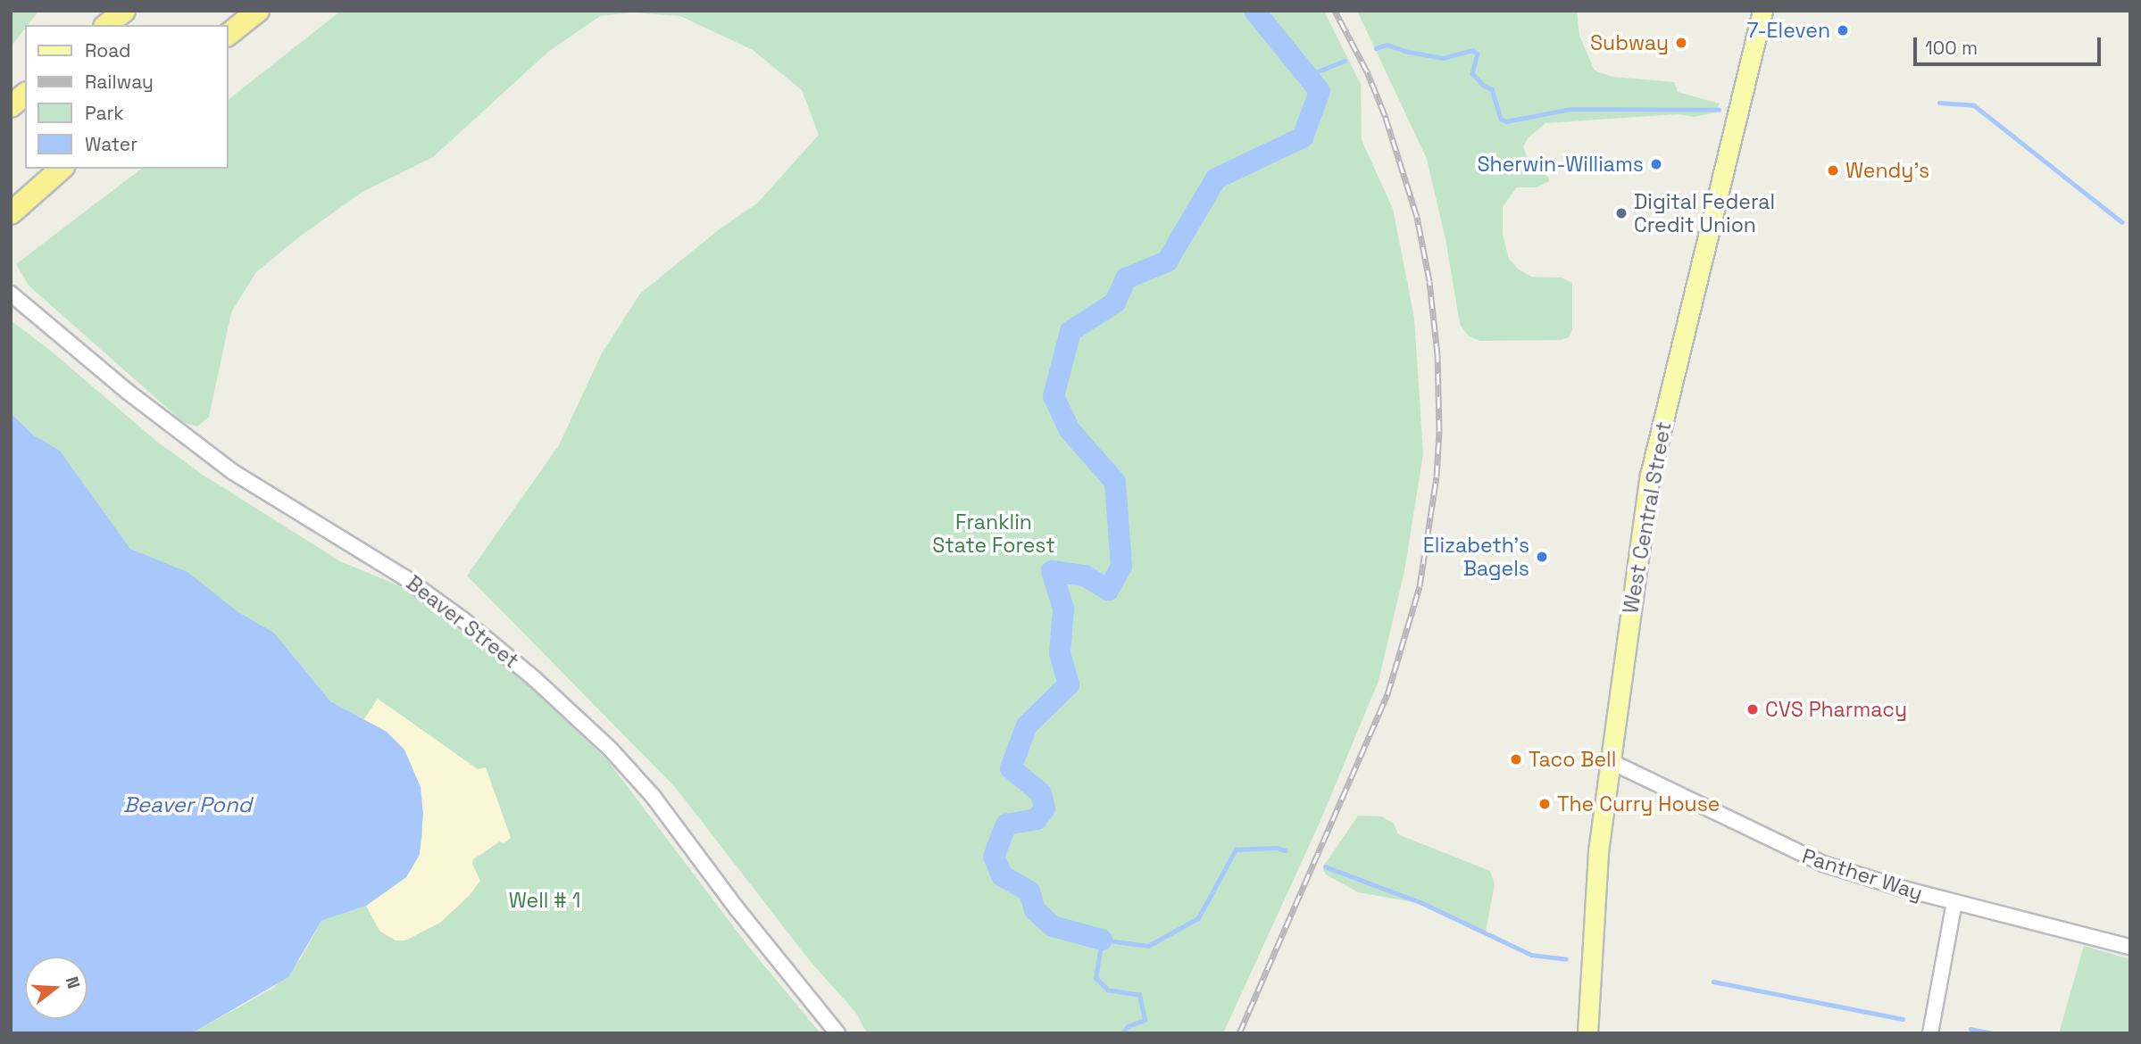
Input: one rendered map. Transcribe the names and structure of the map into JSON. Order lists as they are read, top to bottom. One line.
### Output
{"streets":{"main road":["West Central Street"],"street":["Beaver Street","Panther Way"]},"crossings":[["West Central Street","Panther Way"]],"water":["Beaver Pond"],"parks":["Franklin State Forest","Well # 1"],"places":["7-Eleven","Subway","Sherwin-Williams","Wendy's","Digital Federal Credit Union","Elizabeth's Bagels","CVS Pharmacy","Taco Bell","The Curry House"],"legend":["Road","Railway","Park","Water"],"scale_bar":"100 m","north":"right"}
